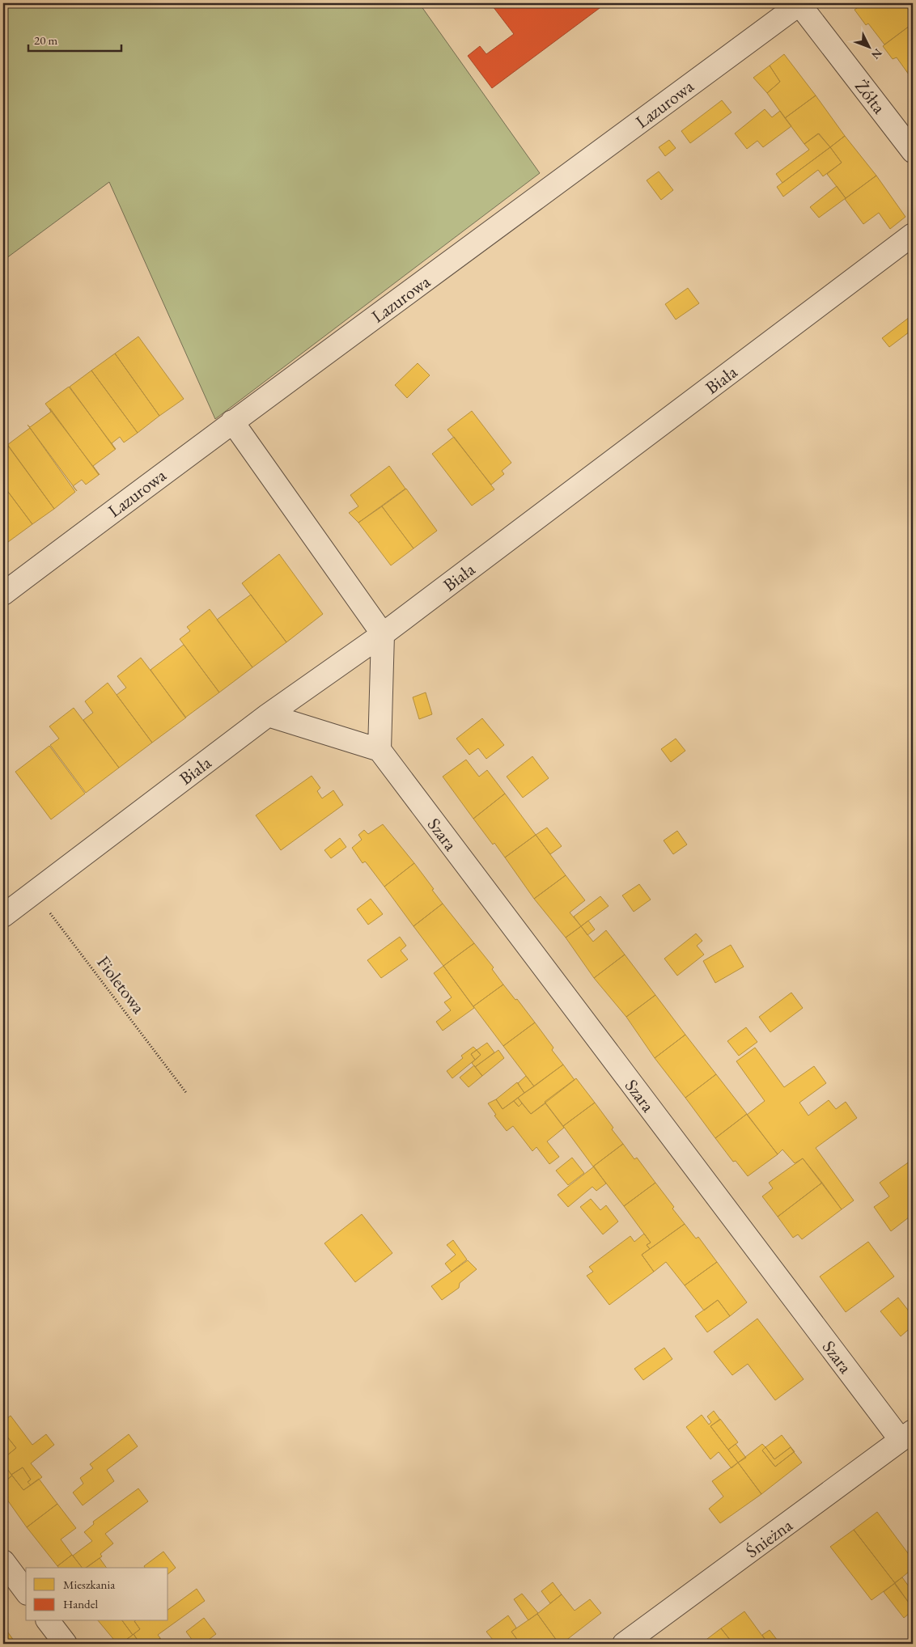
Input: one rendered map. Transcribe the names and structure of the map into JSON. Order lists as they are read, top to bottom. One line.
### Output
{"streets":{"street":["Żółta","Lazurowa","Biała","Szara","Śnieżna"],"path":["Fioletowa"]},"crossings":[["Żółta","Lazurowa"],["Biała","Fioletowa"],["Szara","Śnieżna"]],"legend":["Mieszkania","Handel"],"scale_bar":"20 m","north":"bottom right"}
